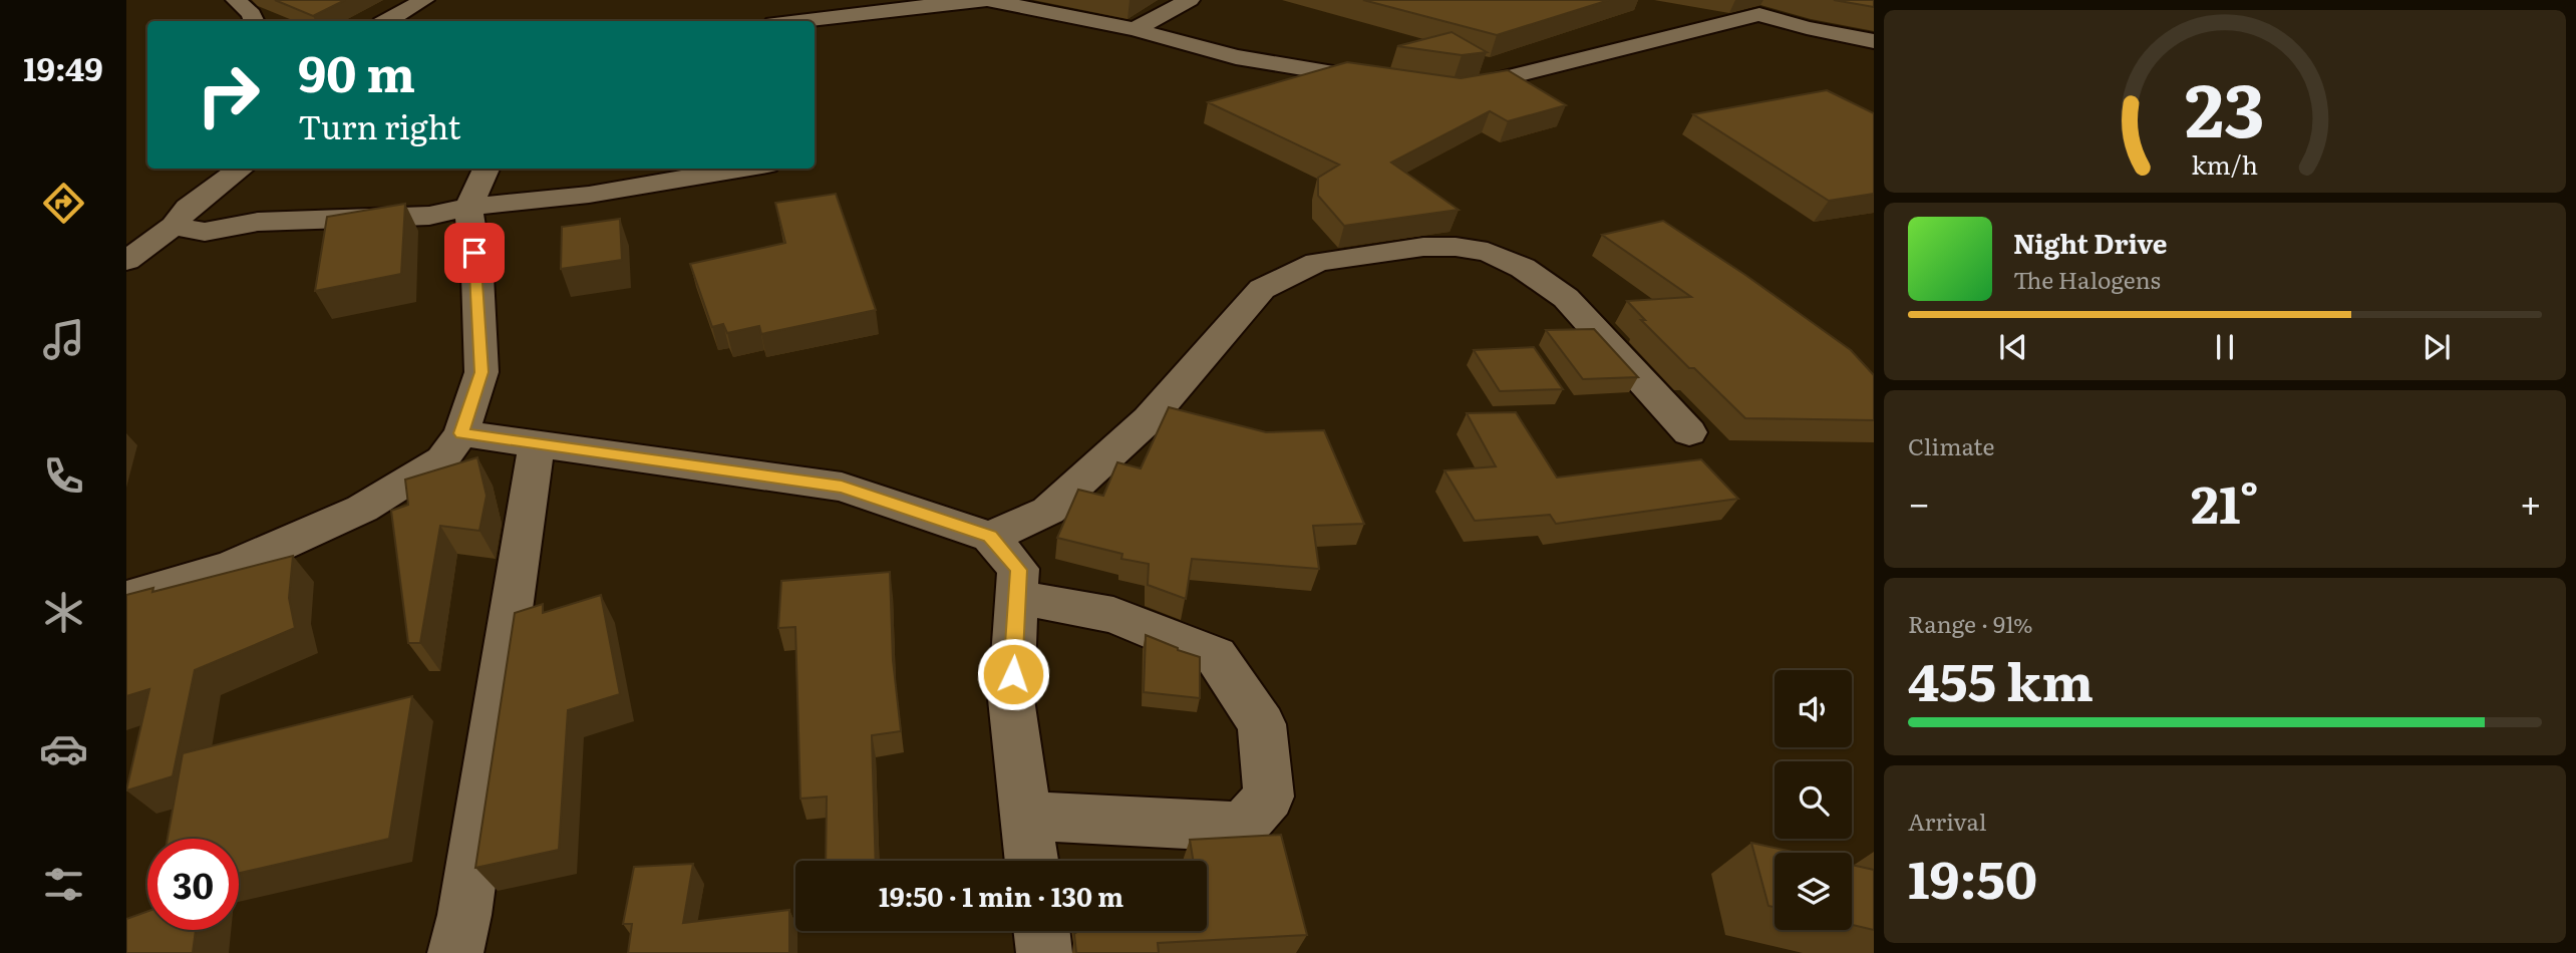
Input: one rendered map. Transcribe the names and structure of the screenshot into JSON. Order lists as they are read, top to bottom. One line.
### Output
{"page":{"tabs":"19:49","turn":["90 m","Turn right"],"song":["Night Drive","The Halogens"],"tile":["Climate",["Range · 91%","455 km"],["Arrival","19:50"]],"heat":["−","21°","+"],"limit":"30","trip":"19:50 · 1 min · 130 m","gauge":["23","km/h"]}}
